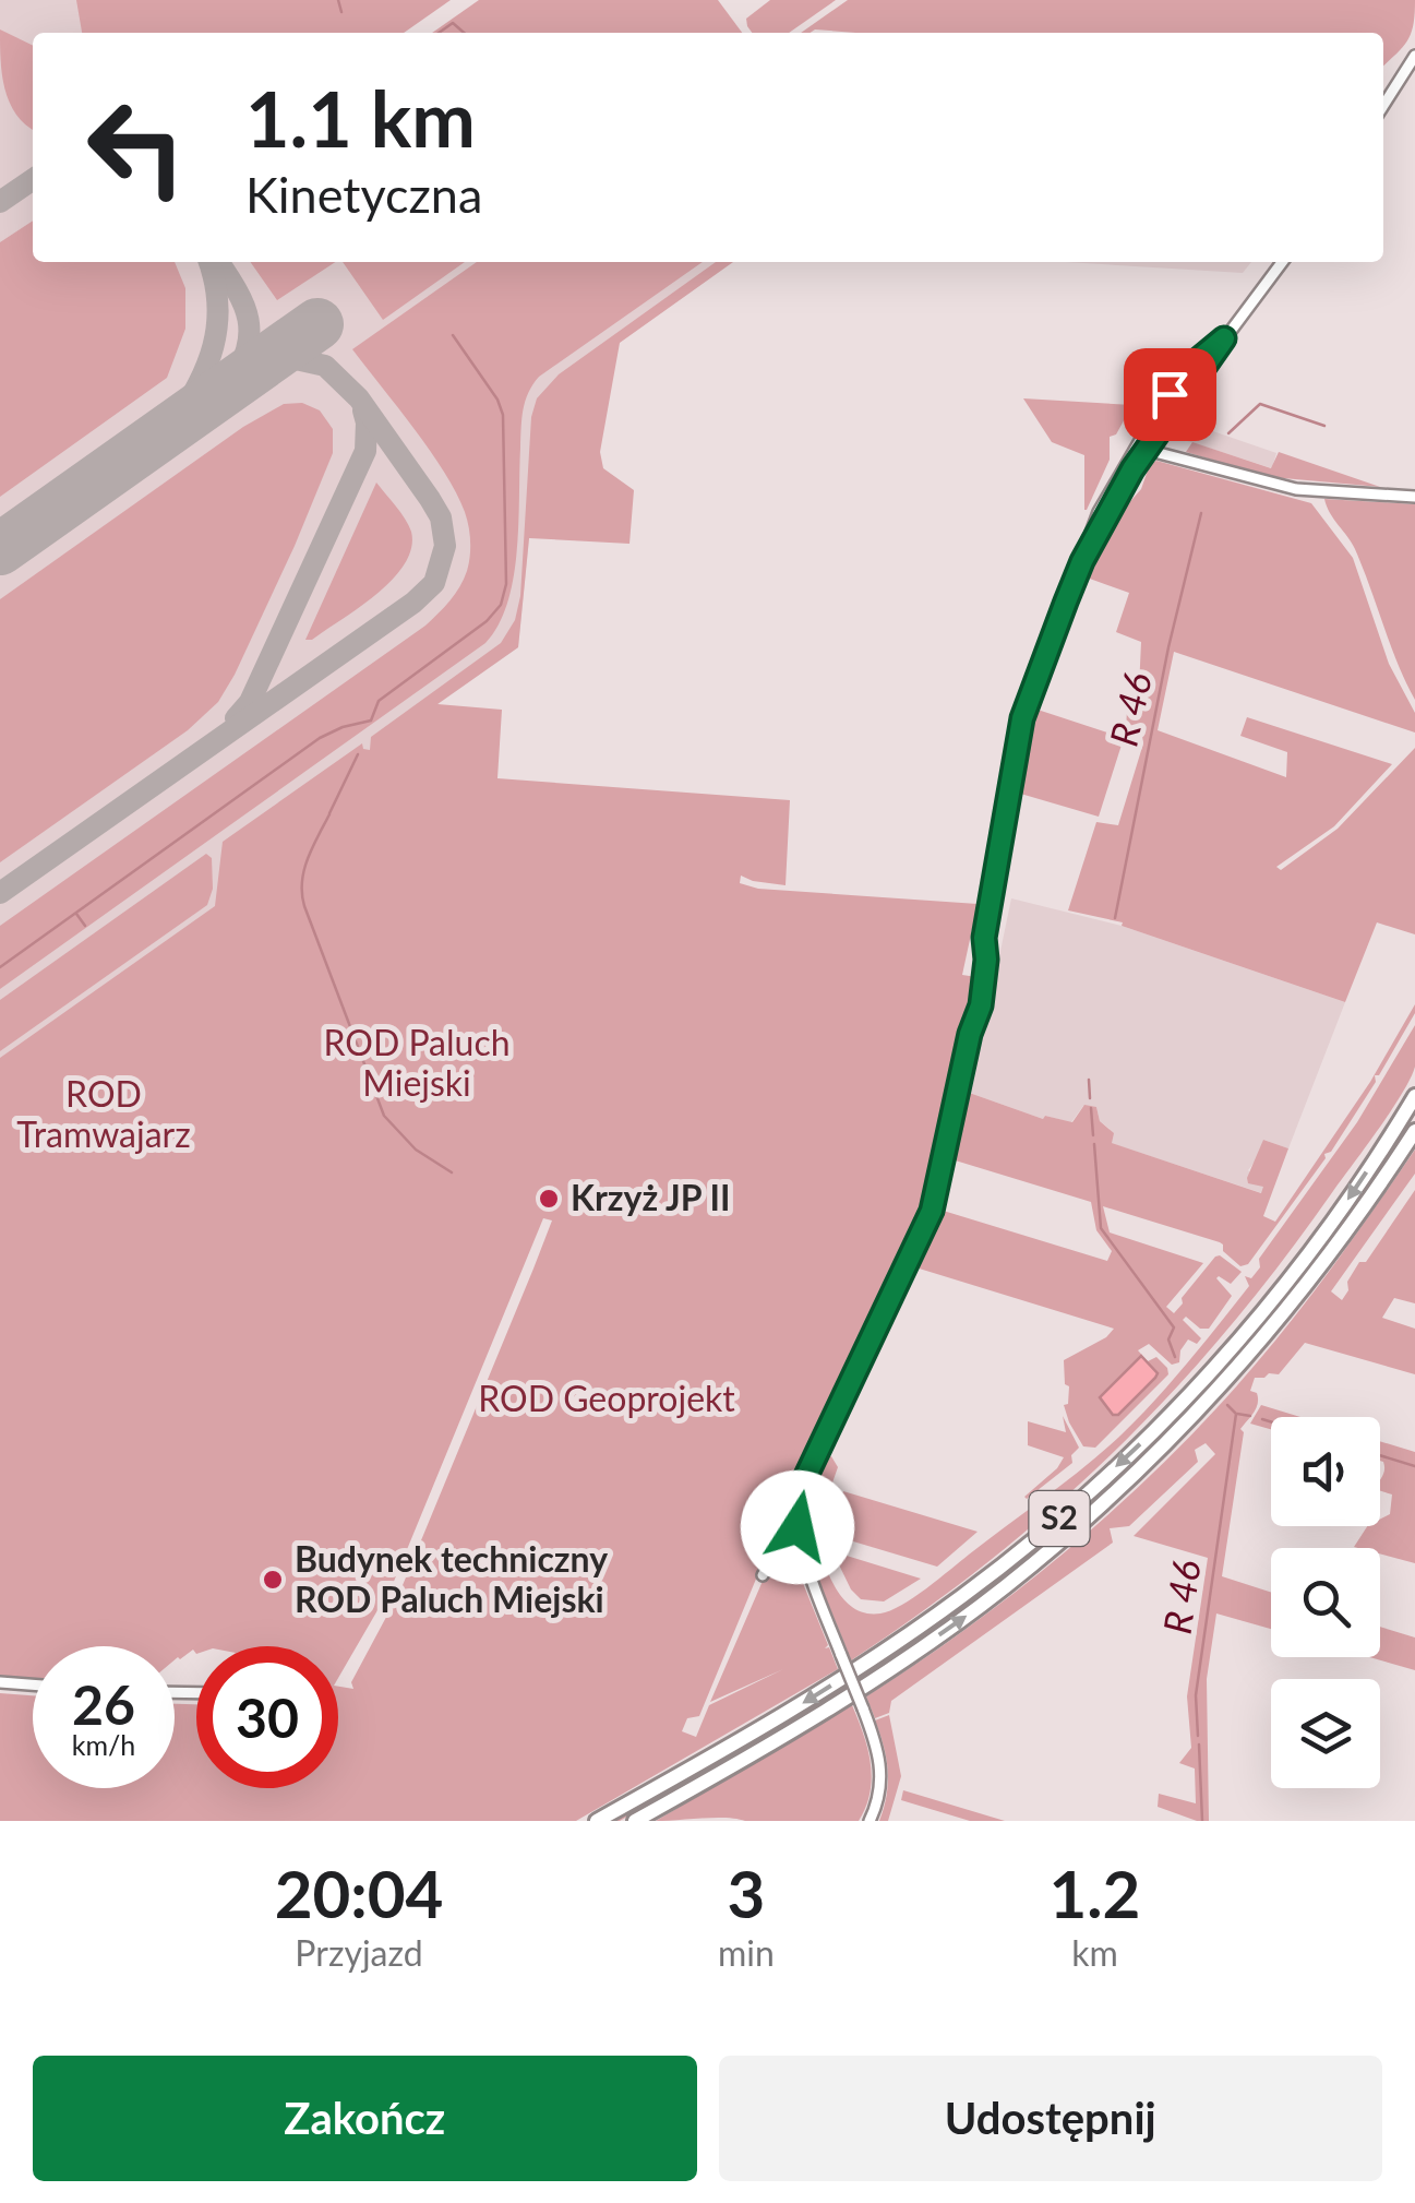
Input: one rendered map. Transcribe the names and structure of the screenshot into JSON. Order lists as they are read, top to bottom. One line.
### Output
{"streets":{"highway":["S2"]},"water":["R 46"],"parks":["ROD Paluch Miejski","ROD Tramwajarz","ROD Geoprojekt"],"places":["Krzyż JP II","Budynek techniczny ROD Paluch Miejski"],"page":{"turn":["1.1 km","Kinetyczna"],"speed":"26 km/h","limit":"30","eta":["20:04","Przyjazd","3","min","1.2","km"],"buttons":["Zakończ","Udostępnij"]}}
